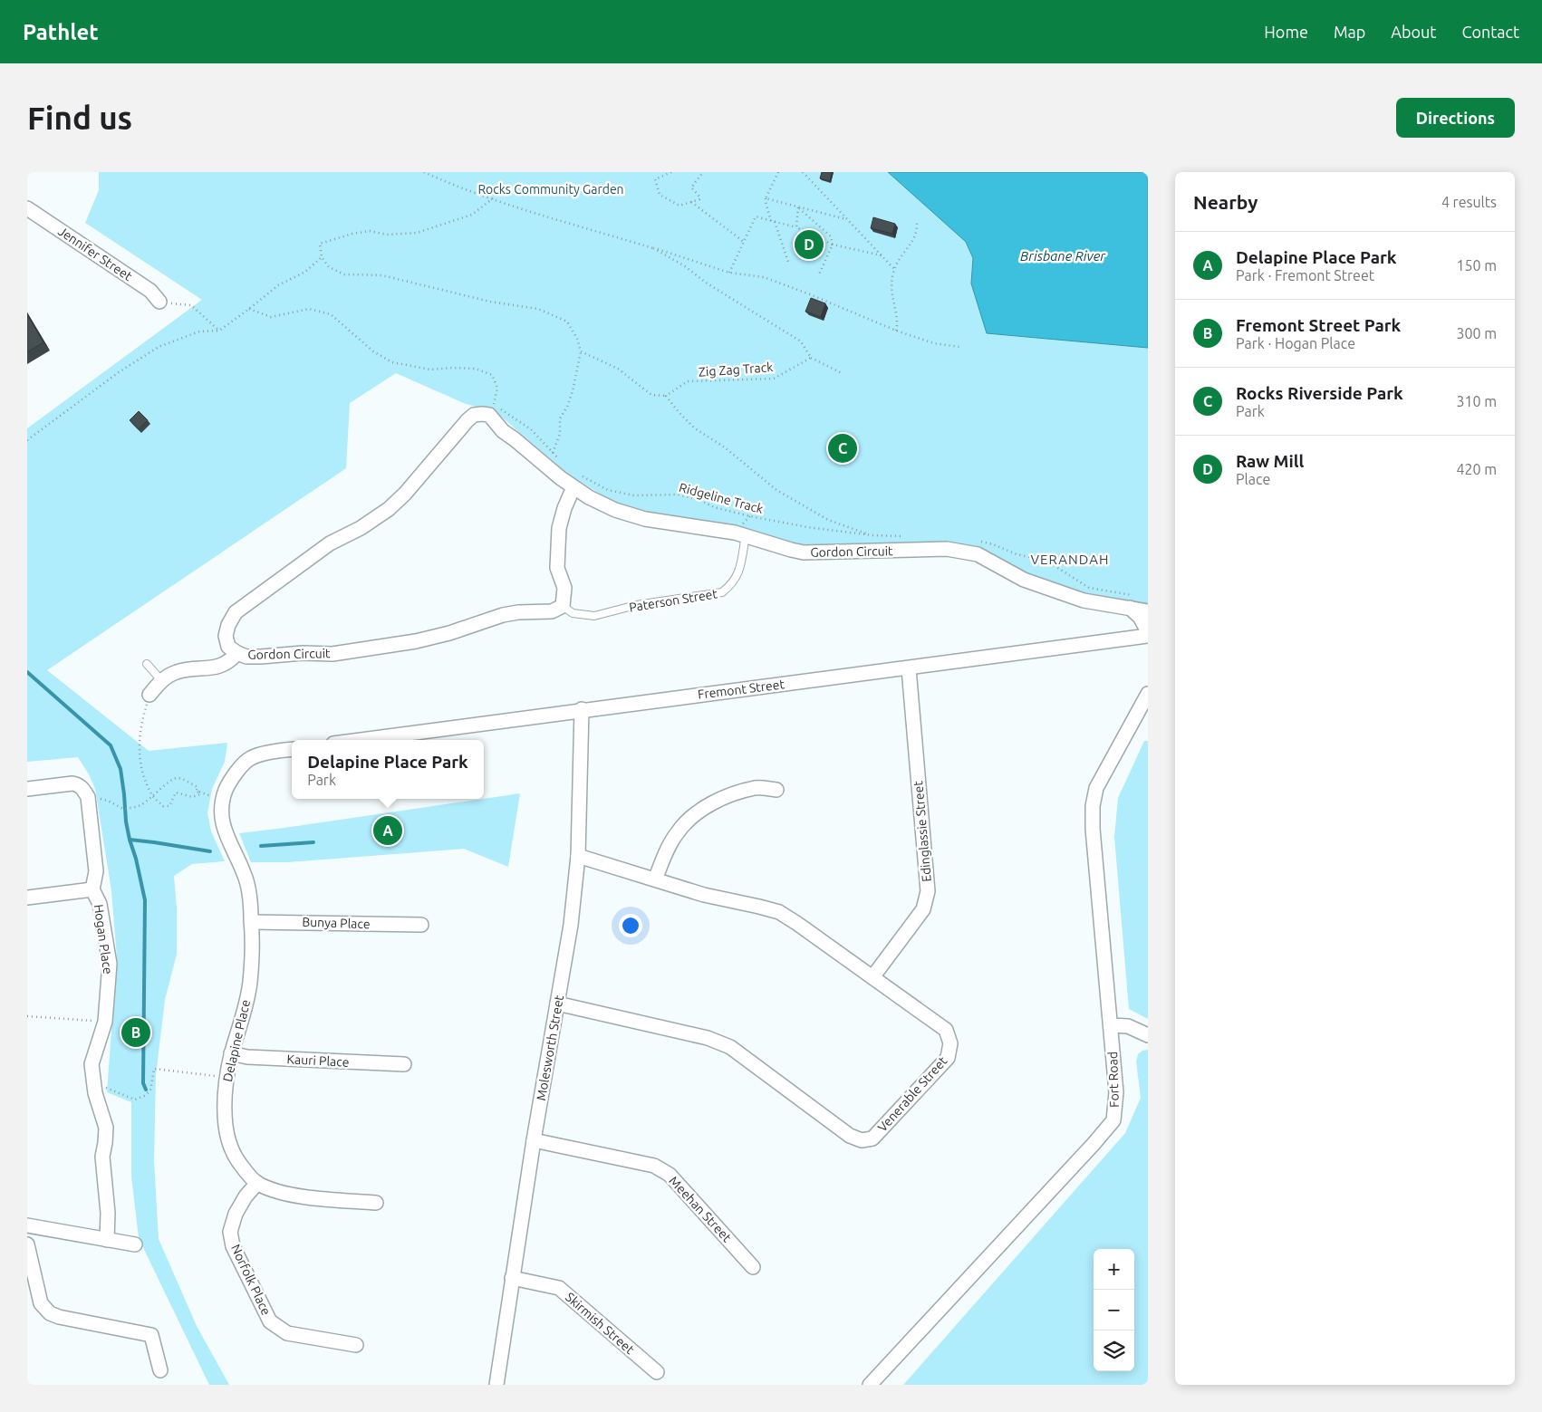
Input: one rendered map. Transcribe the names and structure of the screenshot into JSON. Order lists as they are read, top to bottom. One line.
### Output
{"streets":{"street":["Jennifer Street","Gordon Circuit","Fremont Street","Edinglassie Street","Bunya Place","Hogan Place","Delapine Place","Molesworth Street","Kauri Place","Fort Road","Venerable Street","Meehan Street","Norfolk Place","Skirmish Street"],"lane":["Paterson Street"],"path":["Zig Zag Track","Ridgeline Track"]},"crossings":[["Gordon Circuit","Paterson Street"],["Fremont Street","Edinglassie Street"],["Fremont Street","Molesworth Street"],["Edinglassie Street","Venerable Street"],["Bunya Place","Delapine Place"],["Delapine Place","Kauri Place"],["Delapine Place","Norfolk Place"],["Molesworth Street","Venerable Street"],["Molesworth Street","Meehan Street"],["Molesworth Street","Skirmish Street"]],"districts":["VERANDAH"],"water":["Brisbane River"],"parks":["Rocks Community Garden"],"page":{"header":"Pathlet","nav":["Home","Map","About","Contact"],"buttons":"Directions","title":"Find us","heading":["Nearby","4 results"],"pins":["D","C","A","B"],"list":[{"mark":"A","name":"Delapine Place Park","note":"Park · Fremont Street","value":"150 m"},{"mark":"B","name":"Fremont Street Park","note":"Park · Hogan Place","value":"300 m"},{"mark":"C","name":"Rocks Riverside Park","note":"Park","value":"310 m"},{"mark":"D","name":"Raw Mill","note":"Place","value":"420 m"}],"popup":["Delapine Place Park","Park"],"map_buttons":["+","−"]}}
